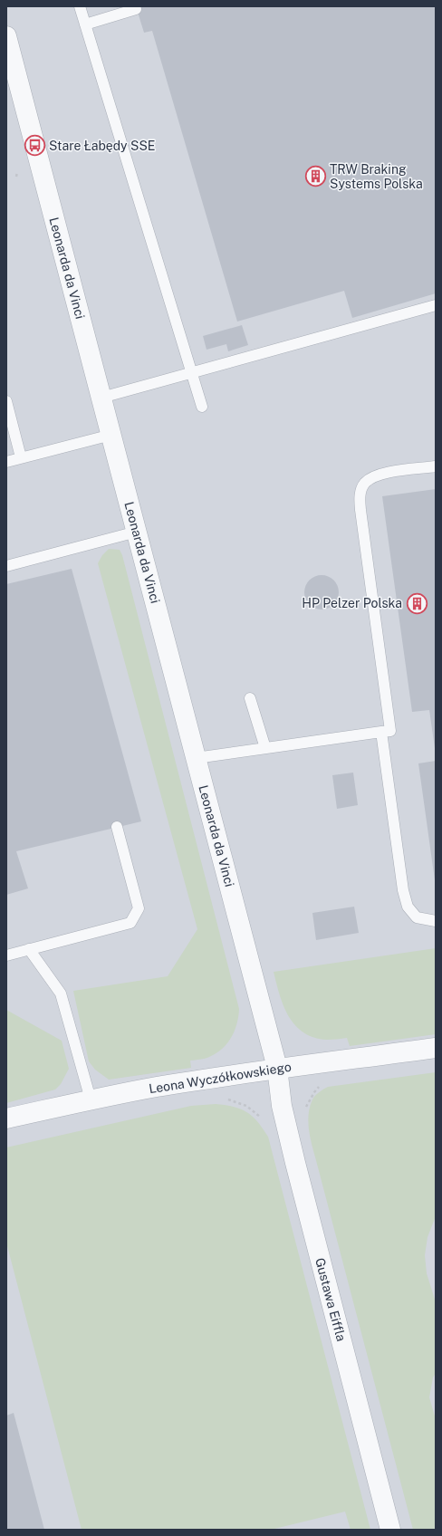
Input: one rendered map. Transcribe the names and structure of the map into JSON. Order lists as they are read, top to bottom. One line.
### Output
{"streets":{"street":["Leonarda da Vinci","Leona Wyczółkowskiego","Gustawa Eiffla"]},"crossings":[["Leonarda da Vinci","Leona Wyczółkowskiego"],["Leonarda da Vinci","Gustawa Eiffla"],["Leona Wyczółkowskiego","Gustawa Eiffla"]],"places":{"bus stop":["Stare Łabędy SSE"],"building":["TRW Braking Systems Polska","HP Pelzer Polska"]}}
